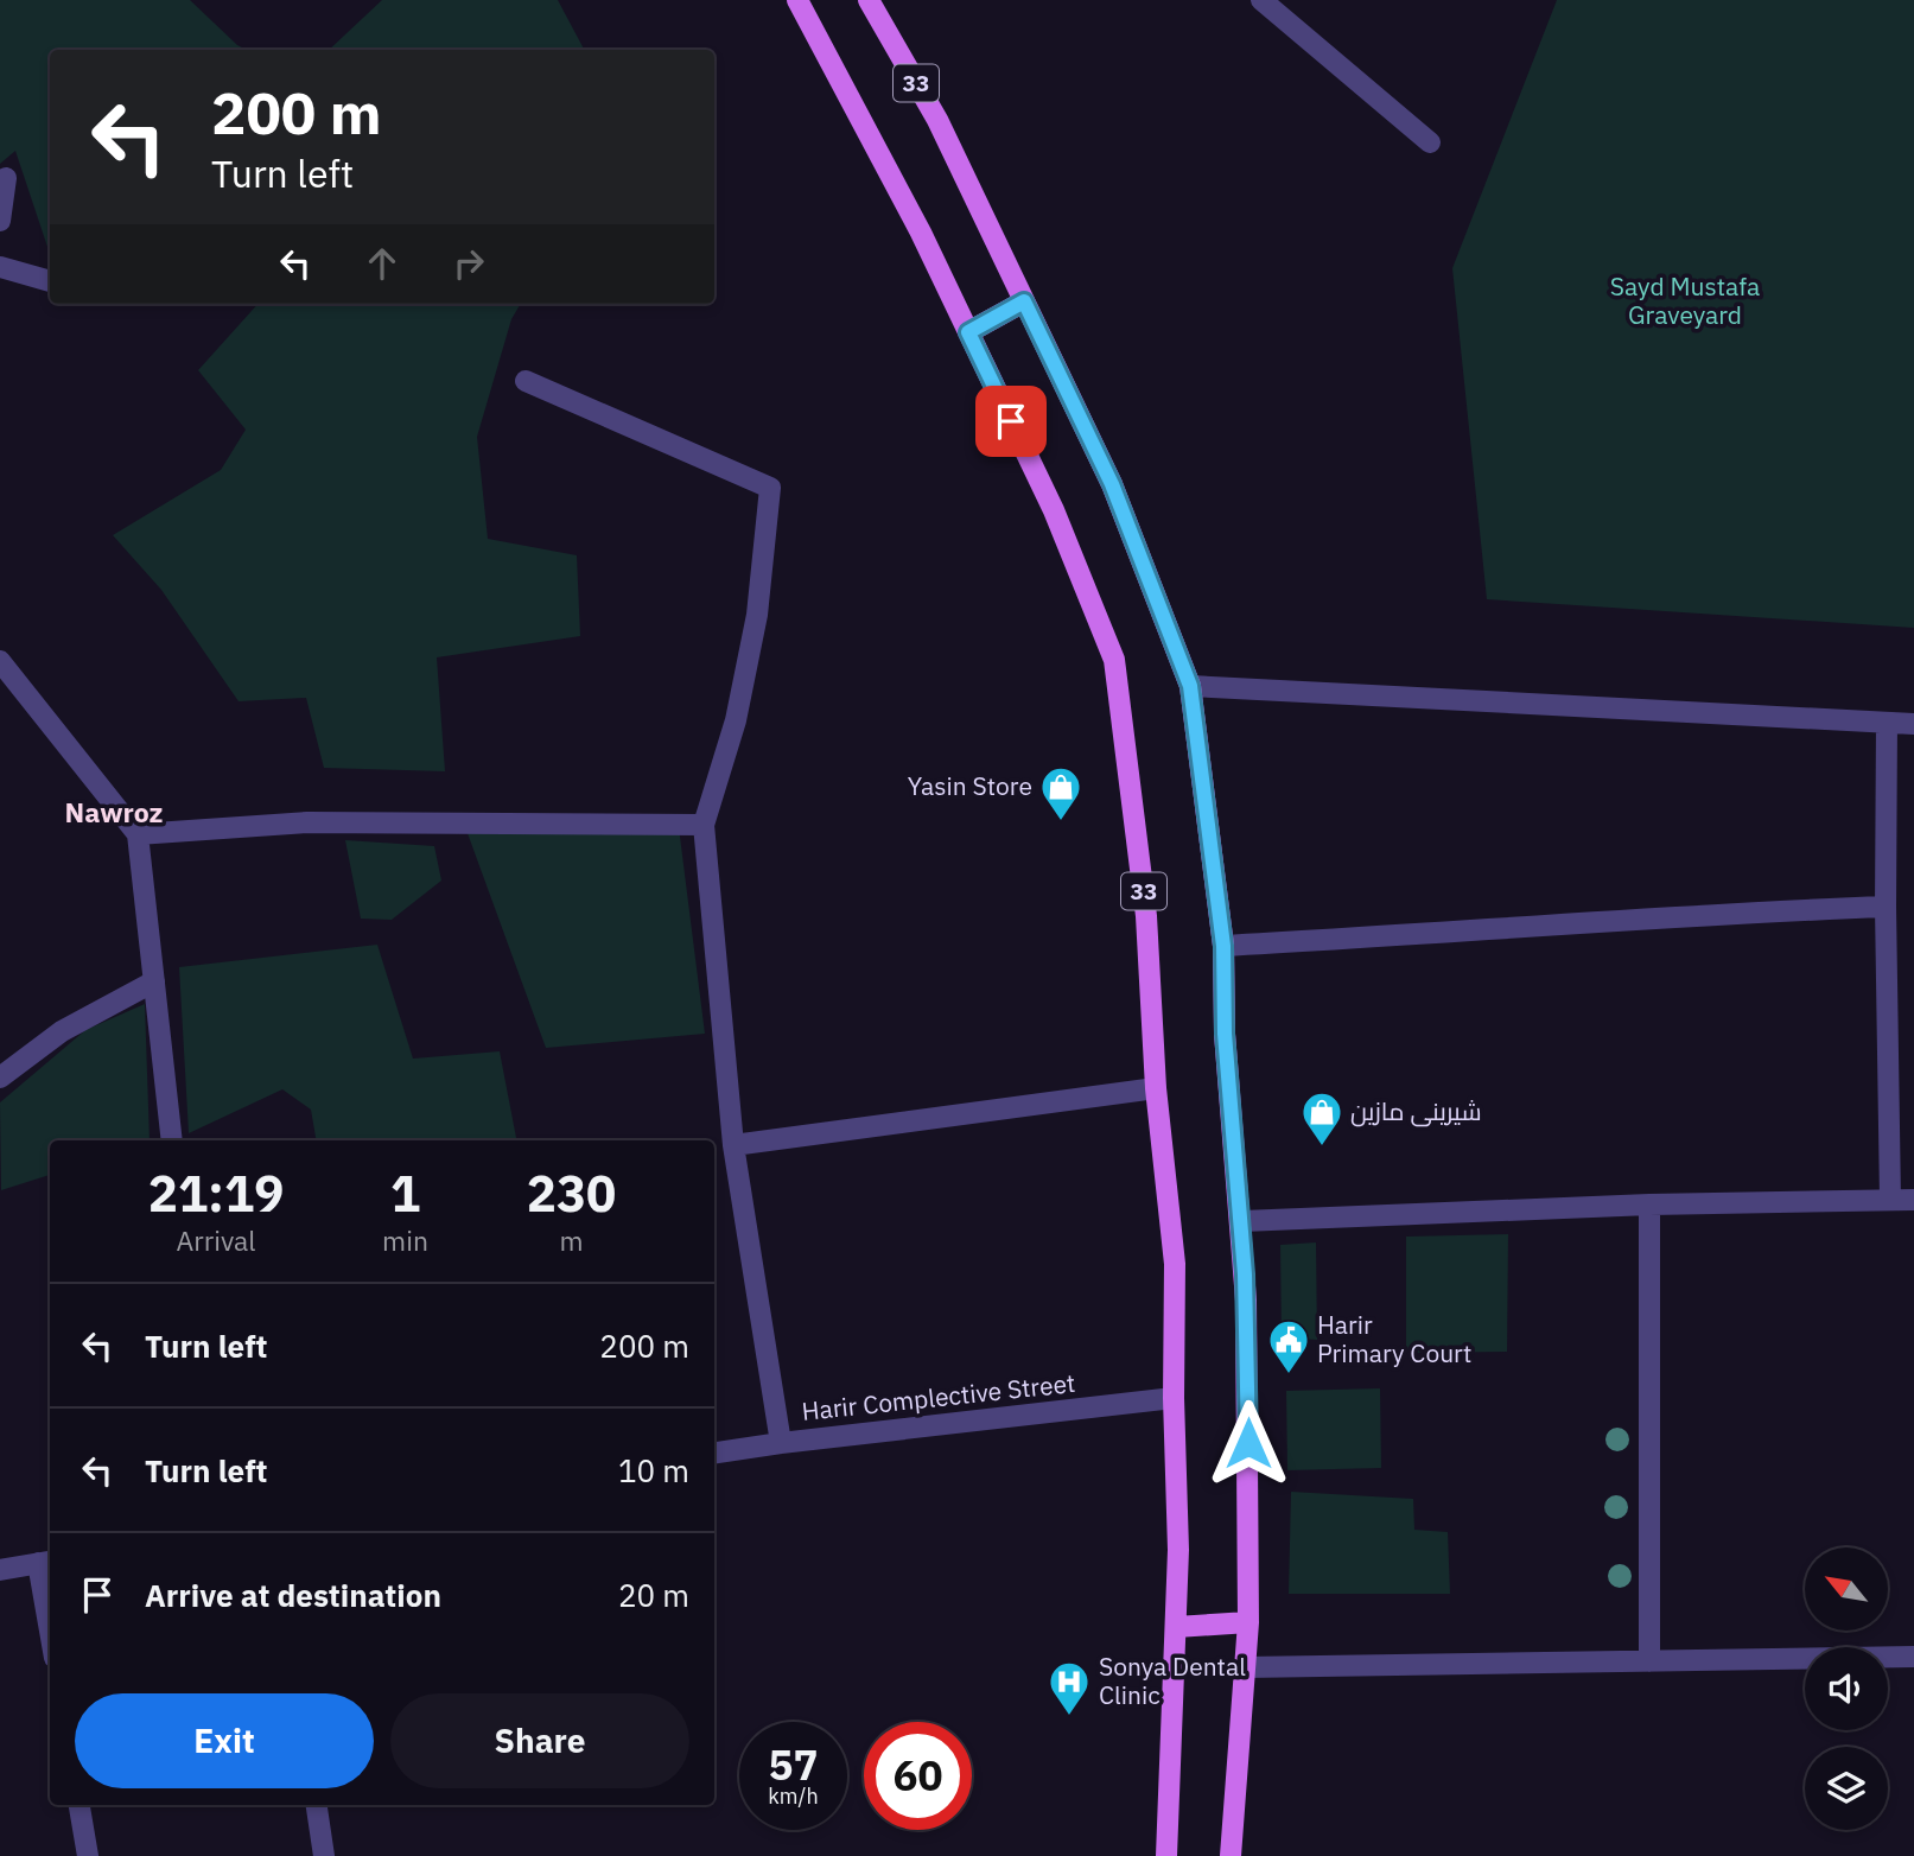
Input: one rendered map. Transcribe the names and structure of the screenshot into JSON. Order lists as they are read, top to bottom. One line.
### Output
{"streets":{"main road":["33"],"street":["Harir Complective Street"]},"crossings":[["33","Harir Complective Street"]],"districts":["Nawroz"],"parks":["Sayd Mustafa Graveyard"],"places":{"shop":["Yasin Store","شیرینی مازین"],"public building":["Harir Primary Court"],"hospital":["Sonya Dental Clinic"]},"north":"top left","page":{"turn":["200 m","Turn left"],"eta":["21:19","Arrival","1","min","230","m"],"list":[{"name":"Turn left","value":"200 m"},{"name":"Turn left","value":"10 m"},{"name":"Arrive at destination","value":"20 m"}],"buttons":["Exit","Share"],"speed":"57 km/h","limit":"60"}}
